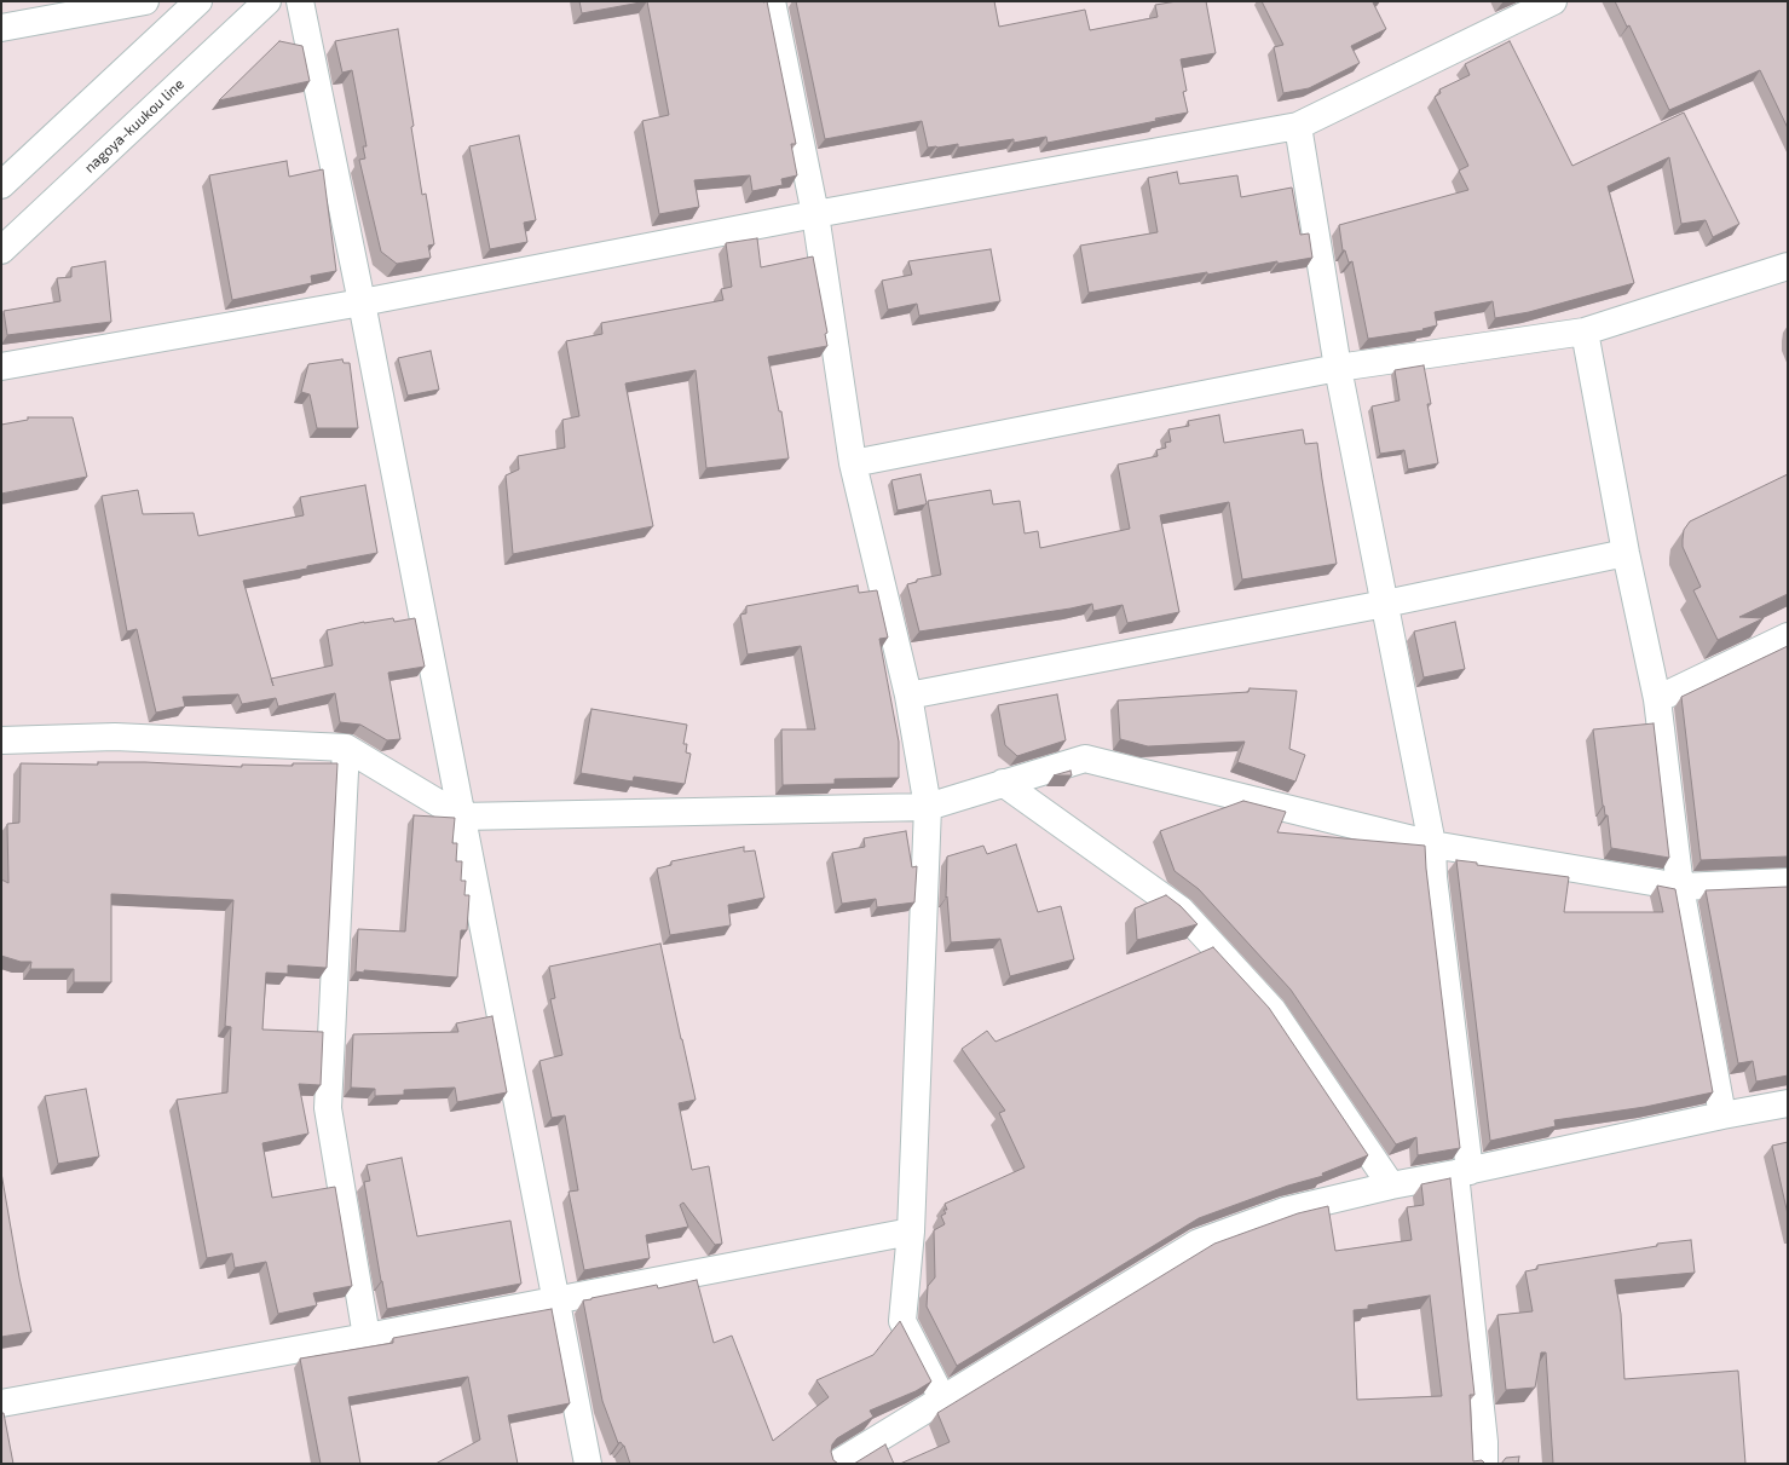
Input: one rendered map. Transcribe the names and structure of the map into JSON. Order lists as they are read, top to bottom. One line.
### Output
{"streets":{"street":["nagoya-kuukou line"]}}
